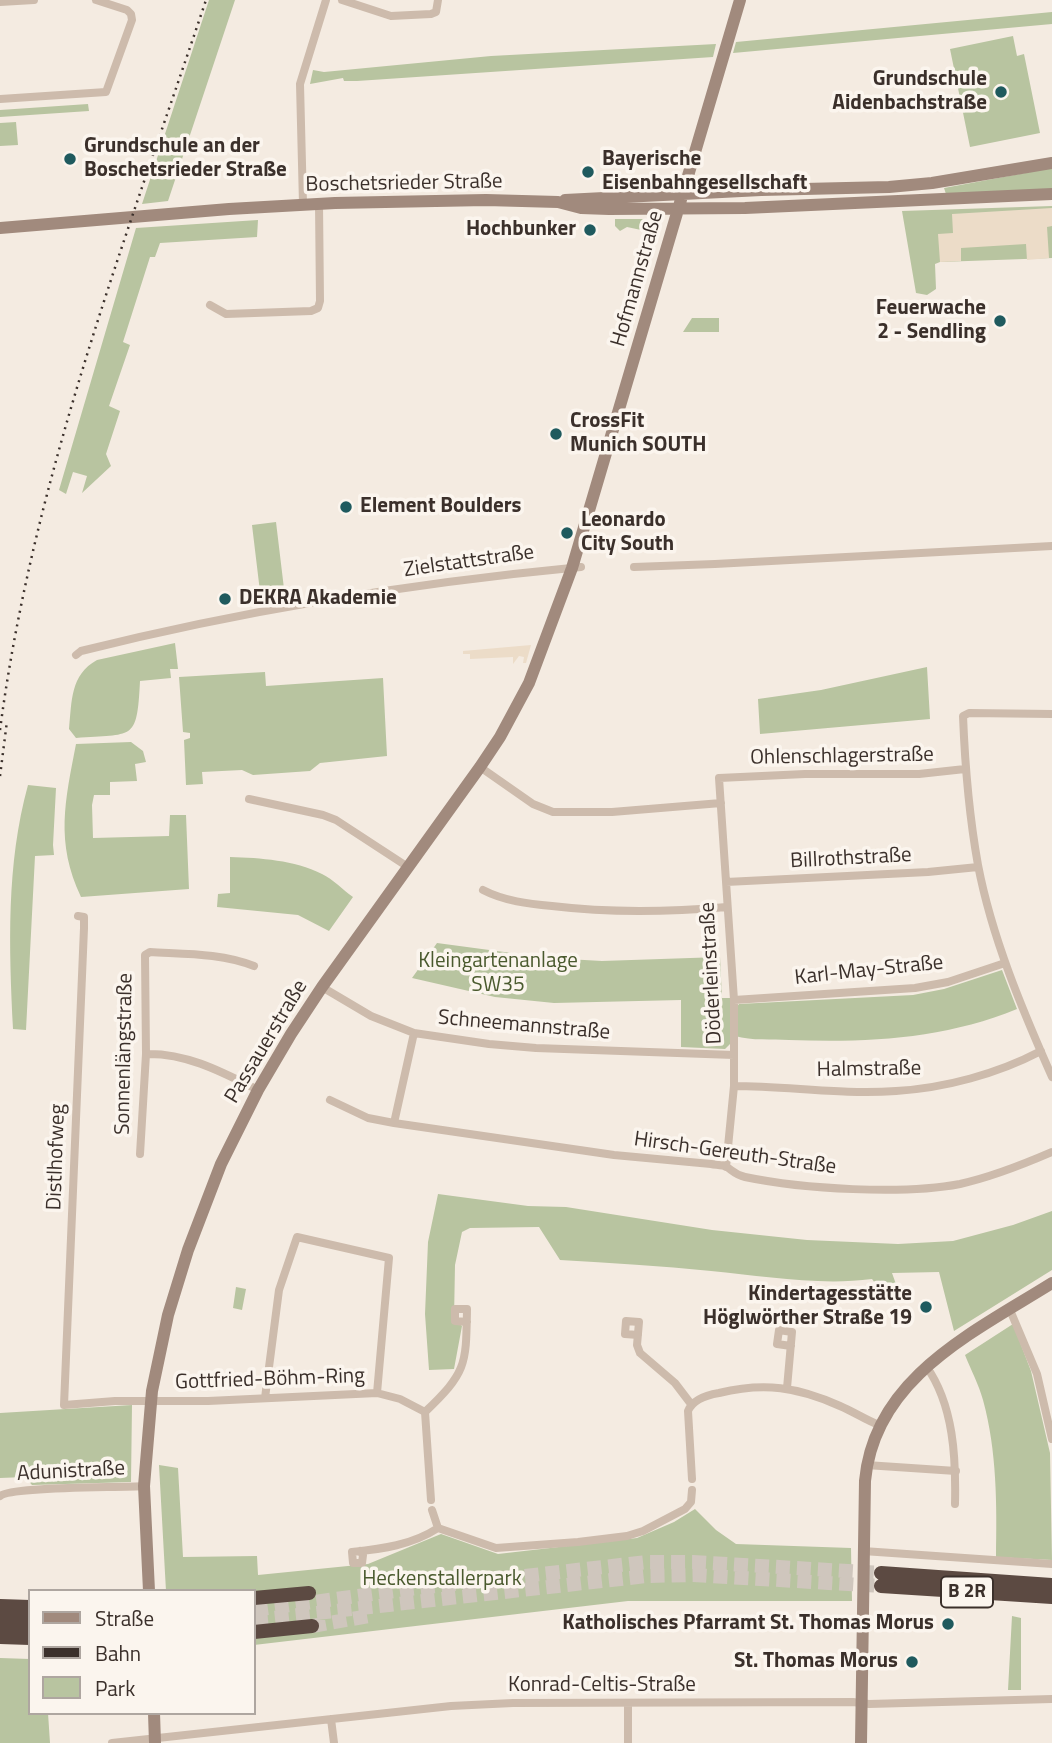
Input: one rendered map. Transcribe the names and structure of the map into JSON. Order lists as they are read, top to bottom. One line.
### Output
{"streets":{"highway":["B 2R"],"street":["Boschetsrieder Straße","Hofmannstraße","Zielstattstraße","Ohlenschlagerstraße","Billrothstraße","Karl-May-Straße","Döderleinstraße","Schneemannstraße","Passauerstraße","Sonnenlängstraße","Halmstraße","Hirsch-Gereuth-Straße","Distlhofweg","Gottfried-Böhm-Ring","Adunistraße","Konrad-Celtis-Straße"]},"crossings":[["Boschetsrieder Straße","Hofmannstraße"],["Hofmannstraße","Zielstattstraße"],["Hofmannstraße","Passauerstraße"],["Zielstattstraße","Passauerstraße"],["Ohlenschlagerstraße","Döderleinstraße"],["Billrothstraße","Döderleinstraße"],["Karl-May-Straße","Döderleinstraße"],["Döderleinstraße","Schneemannstraße"],["Döderleinstraße","Halmstraße"],["Döderleinstraße","Hirsch-Gereuth-Straße"],["Schneemannstraße","Passauerstraße"],["Passauerstraße","Gottfried-Böhm-Ring"],["Passauerstraße","Adunistraße"],["Distlhofweg","Gottfried-Böhm-Ring"]],"parks":["Kleingartenanlage SW35","Heckenstallerpark"],"places":["Grundschule Aidenbachstraße","Grundschule an der Boschetsrieder Straße","Bayerische Eisenbahngesellschaft","Hochbunker","Feuerwache 2 - Sendling","CrossFit Munich SOUTH","Element Boulders","Leonardo City South","DEKRA Akademie","Kindertagesstätte Höglwörther Straße 19","Katholisches Pfarramt St. Thomas Morus","St. Thomas Morus"],"legend":["Straße","Bahn","Park"]}
